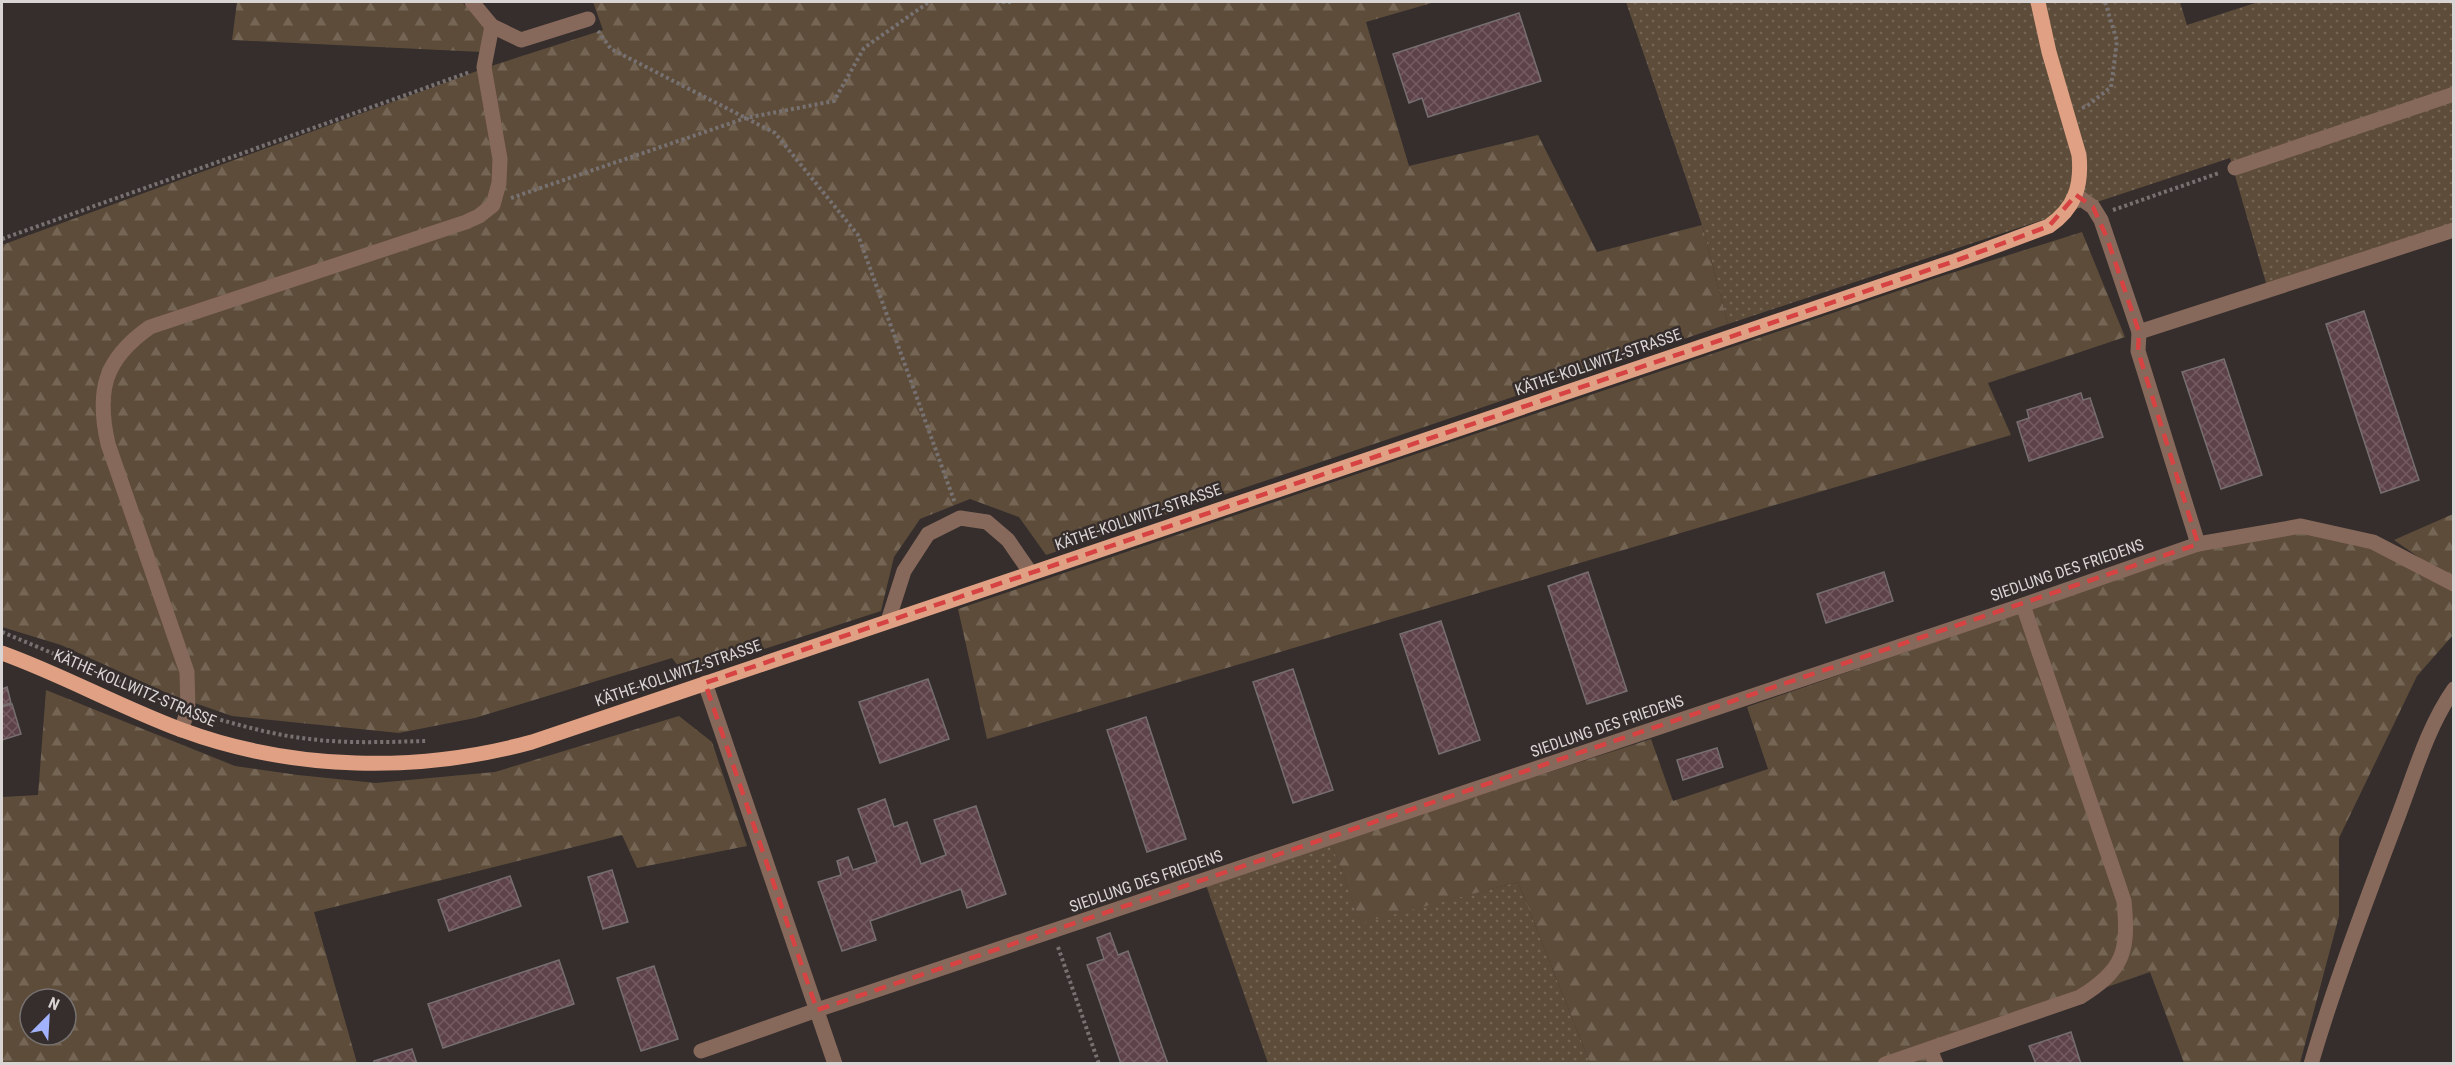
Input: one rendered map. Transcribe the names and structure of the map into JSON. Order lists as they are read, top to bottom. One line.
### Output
{"streets":{"main road":["KÄTHE-KOLLWITZ-STRASSE"],"street":["SIEDLUNG DES FRIEDENS"]},"north":"top right"}
